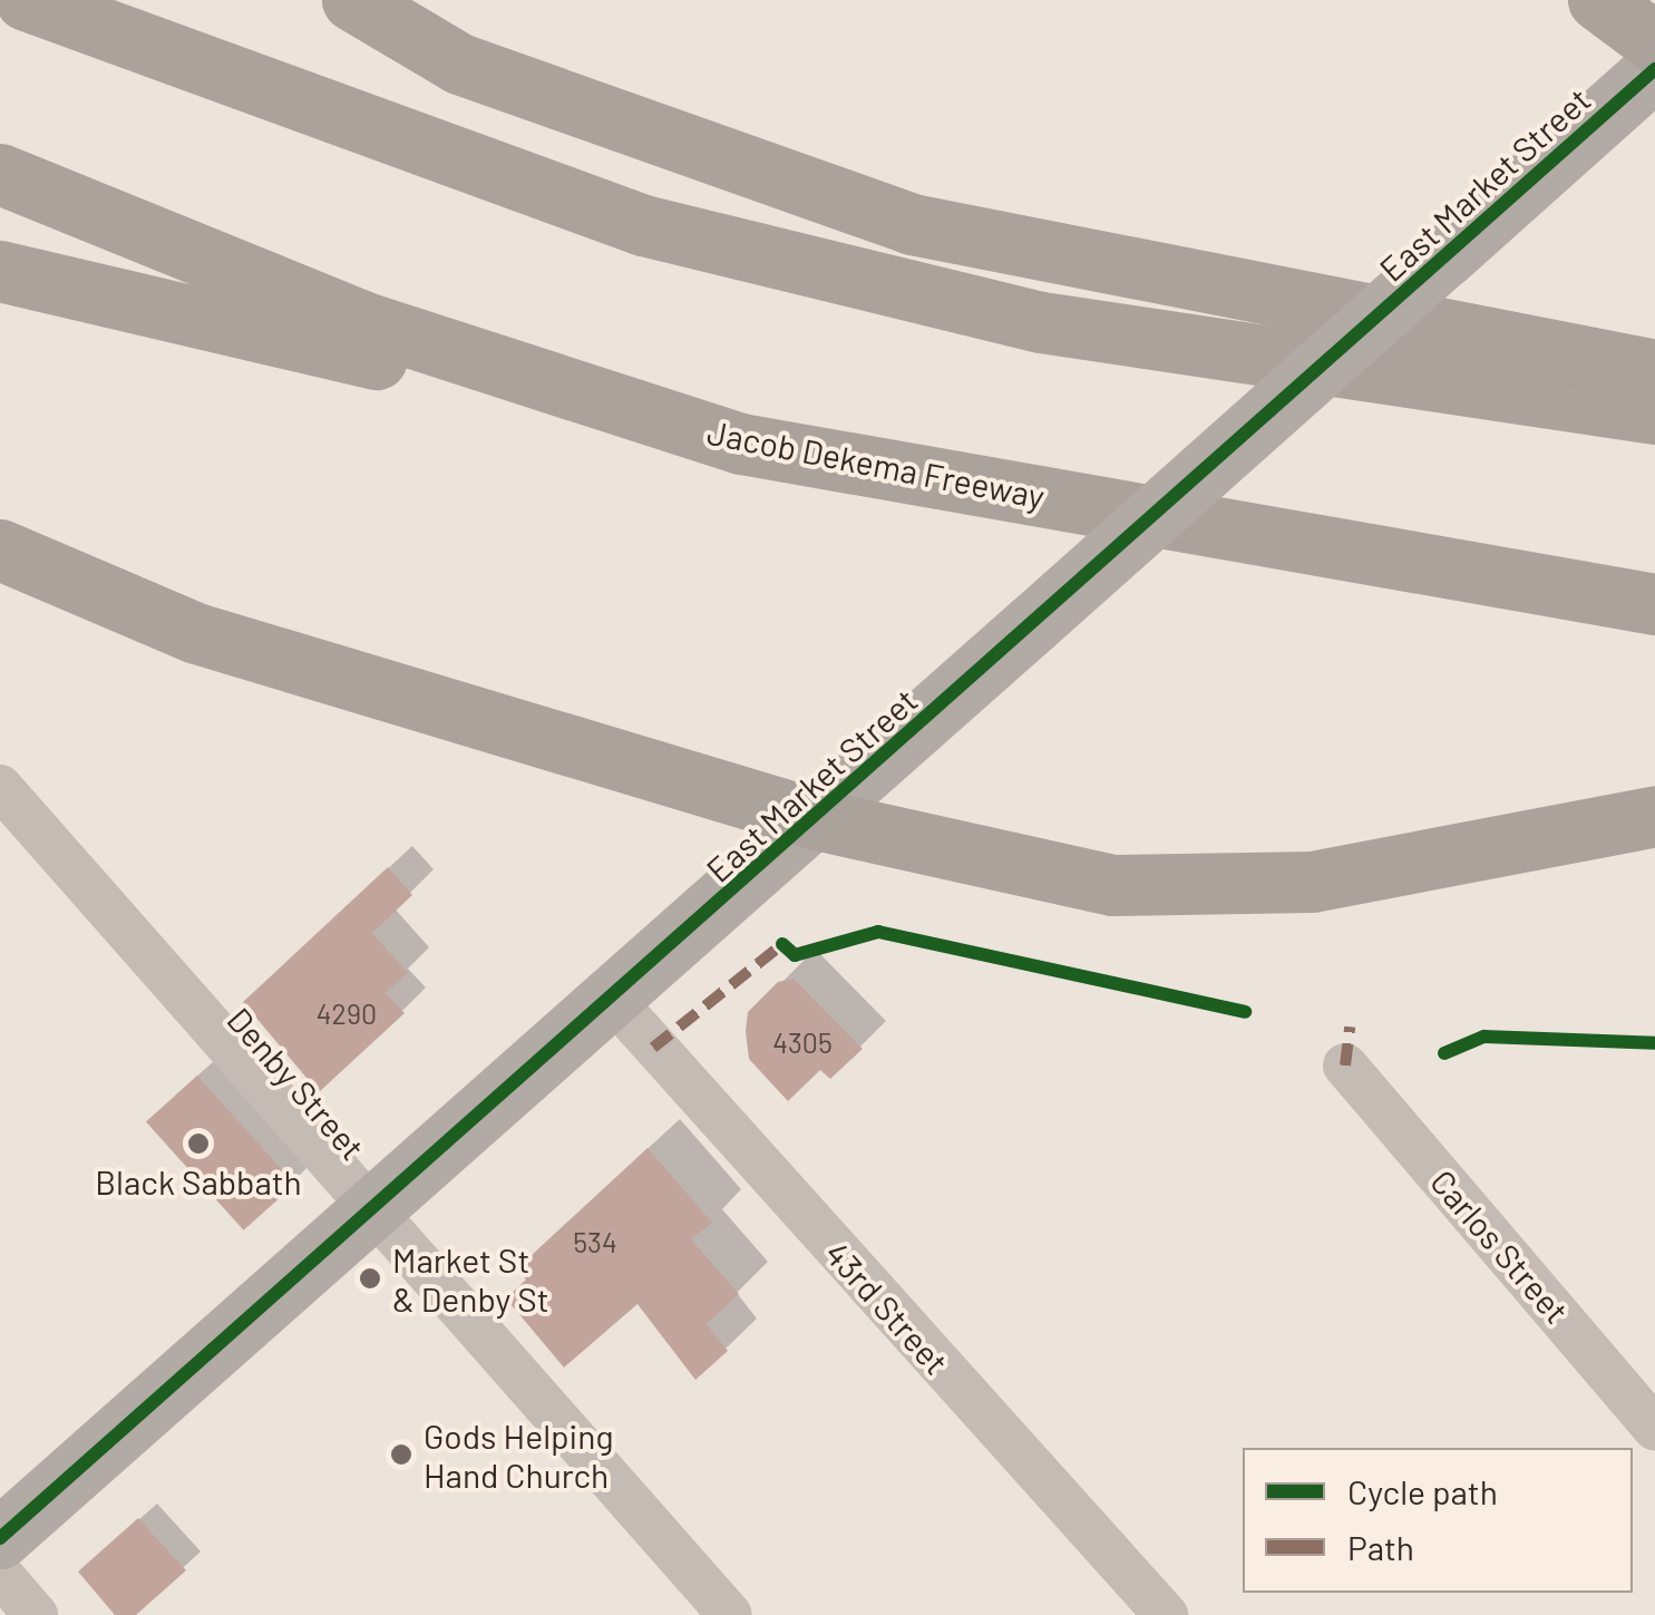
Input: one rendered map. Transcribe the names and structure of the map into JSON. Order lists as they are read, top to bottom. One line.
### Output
{"streets":{"highway":["Jacob Dekema Freeway"],"main road":["East Market Street"],"street":["Denby Street","Carlos Street","43rd Street"]},"crossings":[["East Market Street","Denby Street"],["East Market Street","43rd Street"]],"places":["Black Sabbath","Market St & Denby St","Gods Helping Hand Church"],"house_numbers":["4290","4305","534"],"legend":["Cycle path","Path"]}
